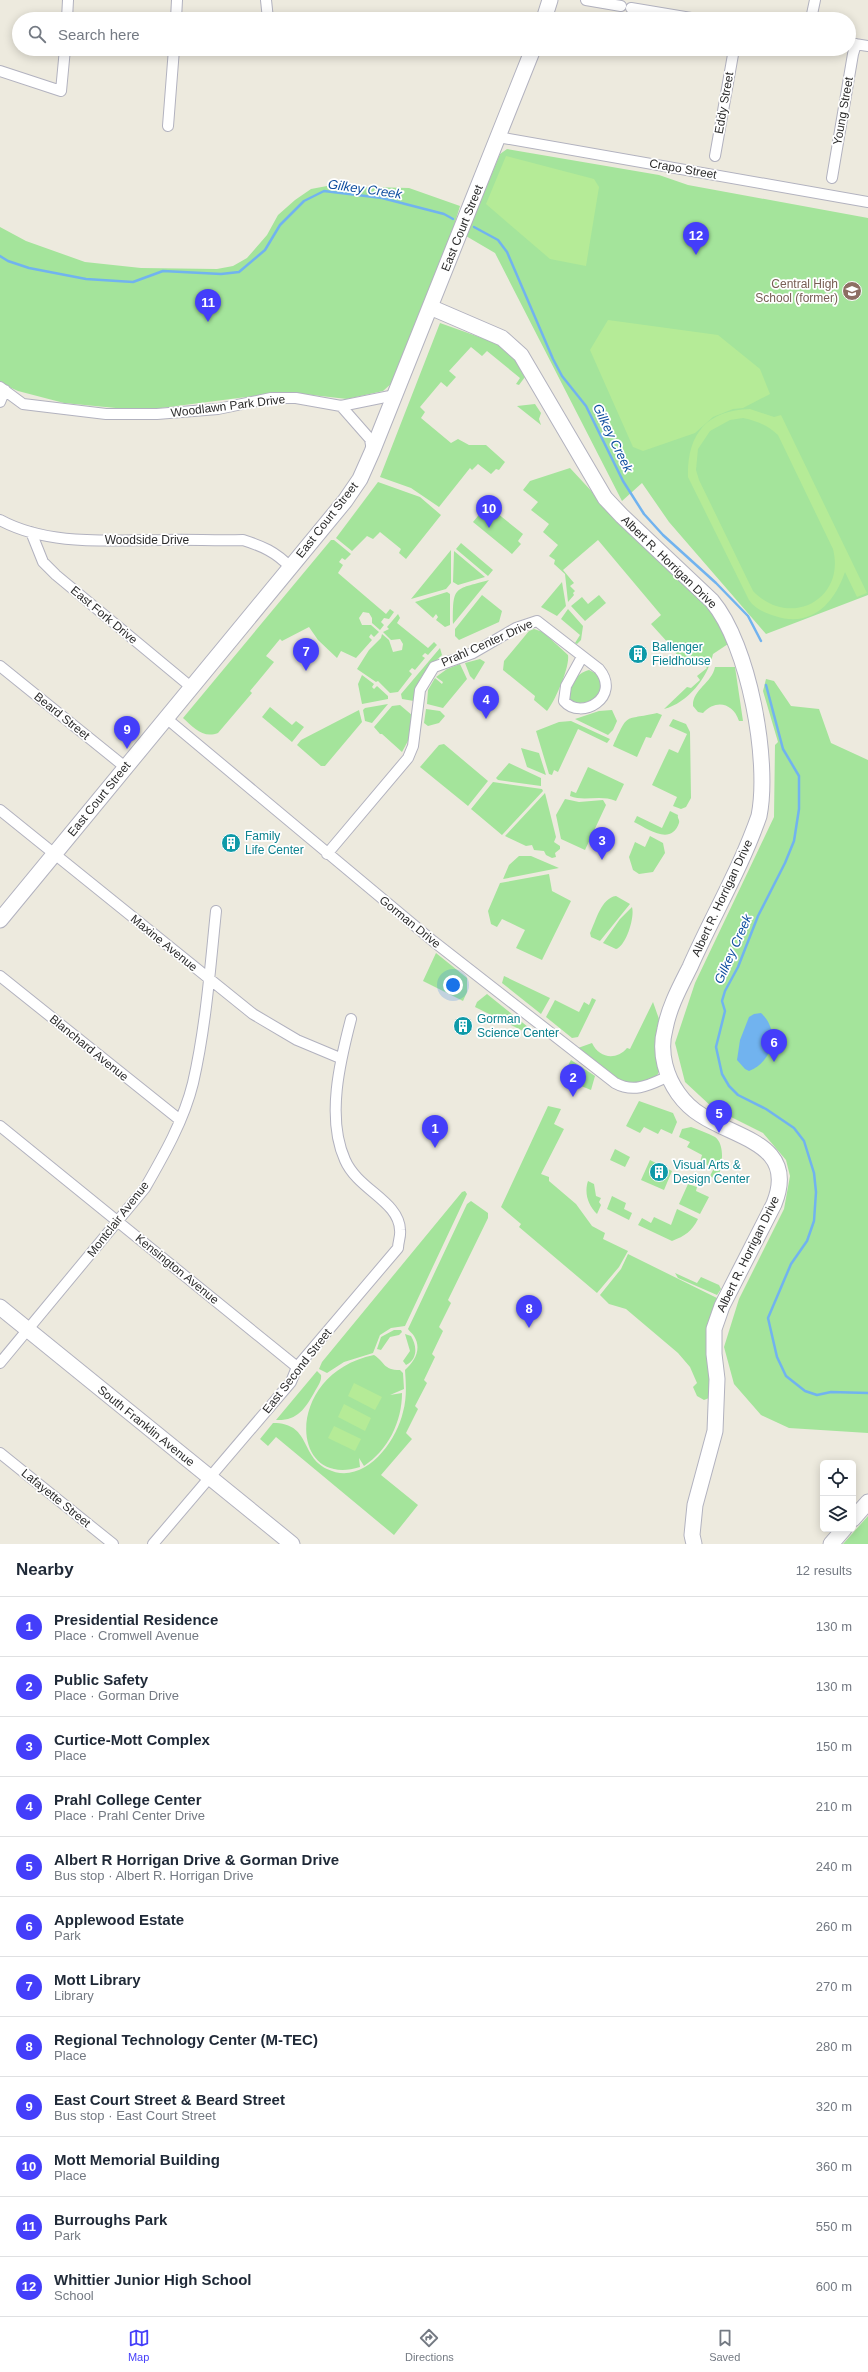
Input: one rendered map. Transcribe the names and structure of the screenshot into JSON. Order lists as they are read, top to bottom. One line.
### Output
{"streets":{"street":["Eddy Street","Young Street","Crapo Street","East Court Street","Woodlawn Park Drive","Woodside Drive","Albert R. Horrigan Drive","East Fork Drive","Prahl Center Drive","Beard Street","Gorman Drive","Maxine Avenue","Blanchard Avenue","Montclair Avenue","Kensington Avenue","East Second Street","South Franklin Avenue","Lafayette Street"]},"crossings":[["Crapo Street","East Court Street"],["East Court Street","Woodlawn Park Drive"],["East Court Street","Woodside Drive"],["East Court Street","Albert R. Horrigan Drive"],["East Court Street","East Fork Drive"],["East Court Street","Beard Street"],["East Court Street","Gorman Drive"],["East Court Street","Maxine Avenue"],["Woodside Drive","East Fork Drive"],["Albert R. Horrigan Drive","Gorman Drive"],["Prahl Center Drive","Gorman Drive"],["Maxine Avenue","Montclair Avenue"],["Maxine Avenue","East Second Street"],["Blanchard Avenue","Montclair Avenue"],["Montclair Avenue","Kensington Avenue"],["Montclair Avenue","South Franklin Avenue"],["Kensington Avenue","East Second Street"],["East Second Street","South Franklin Avenue"]],"water":["Gilkey Creek"],"places":{"school or university":["Central High School (former)"],"building":["Ballenger Fieldhouse","Family Life Center","Gorman Science Center","Visual Arts & Design Center"]},"page":{"search":"Search here","pins":["12","11","10","7","4","9","3","6","2","5","1","8"],"heading":["Nearby","12 results"],"list":[{"mark":"1","name":"Presidential Residence","note":"Place · Cromwell Avenue","value":"130 m"},{"mark":"2","name":"Public Safety","note":"Place · Gorman Drive","value":"130 m"},{"mark":"3","name":"Curtice-Mott Complex","note":"Place","value":"150 m"},{"mark":"4","name":"Prahl College Center","note":"Place · Prahl Center Drive","value":"210 m"},{"mark":"5","name":"Albert R Horrigan Drive & Gorman Drive","note":"Bus stop · Albert R. Horrigan Drive","value":"240 m"},{"mark":"6","name":"Applewood Estate","note":"Park","value":"260 m"},{"mark":"7","name":"Mott Library","note":"Library","value":"270 m"},{"mark":"8","name":"Regional Technology Center (M-TEC)","note":"Place","value":"280 m"},{"mark":"9","name":"East Court Street & Beard Street","note":"Bus stop · East Court Street","value":"320 m"},{"mark":"10","name":"Mott Memorial Building","note":"Place","value":"360 m"},{"mark":"11","name":"Burroughs Park","note":"Park","value":"550 m"},{"mark":"12","name":"Whittier Junior High School","note":"School","value":"600 m"}],"nav":["Map","Directions","Saved"]}}
